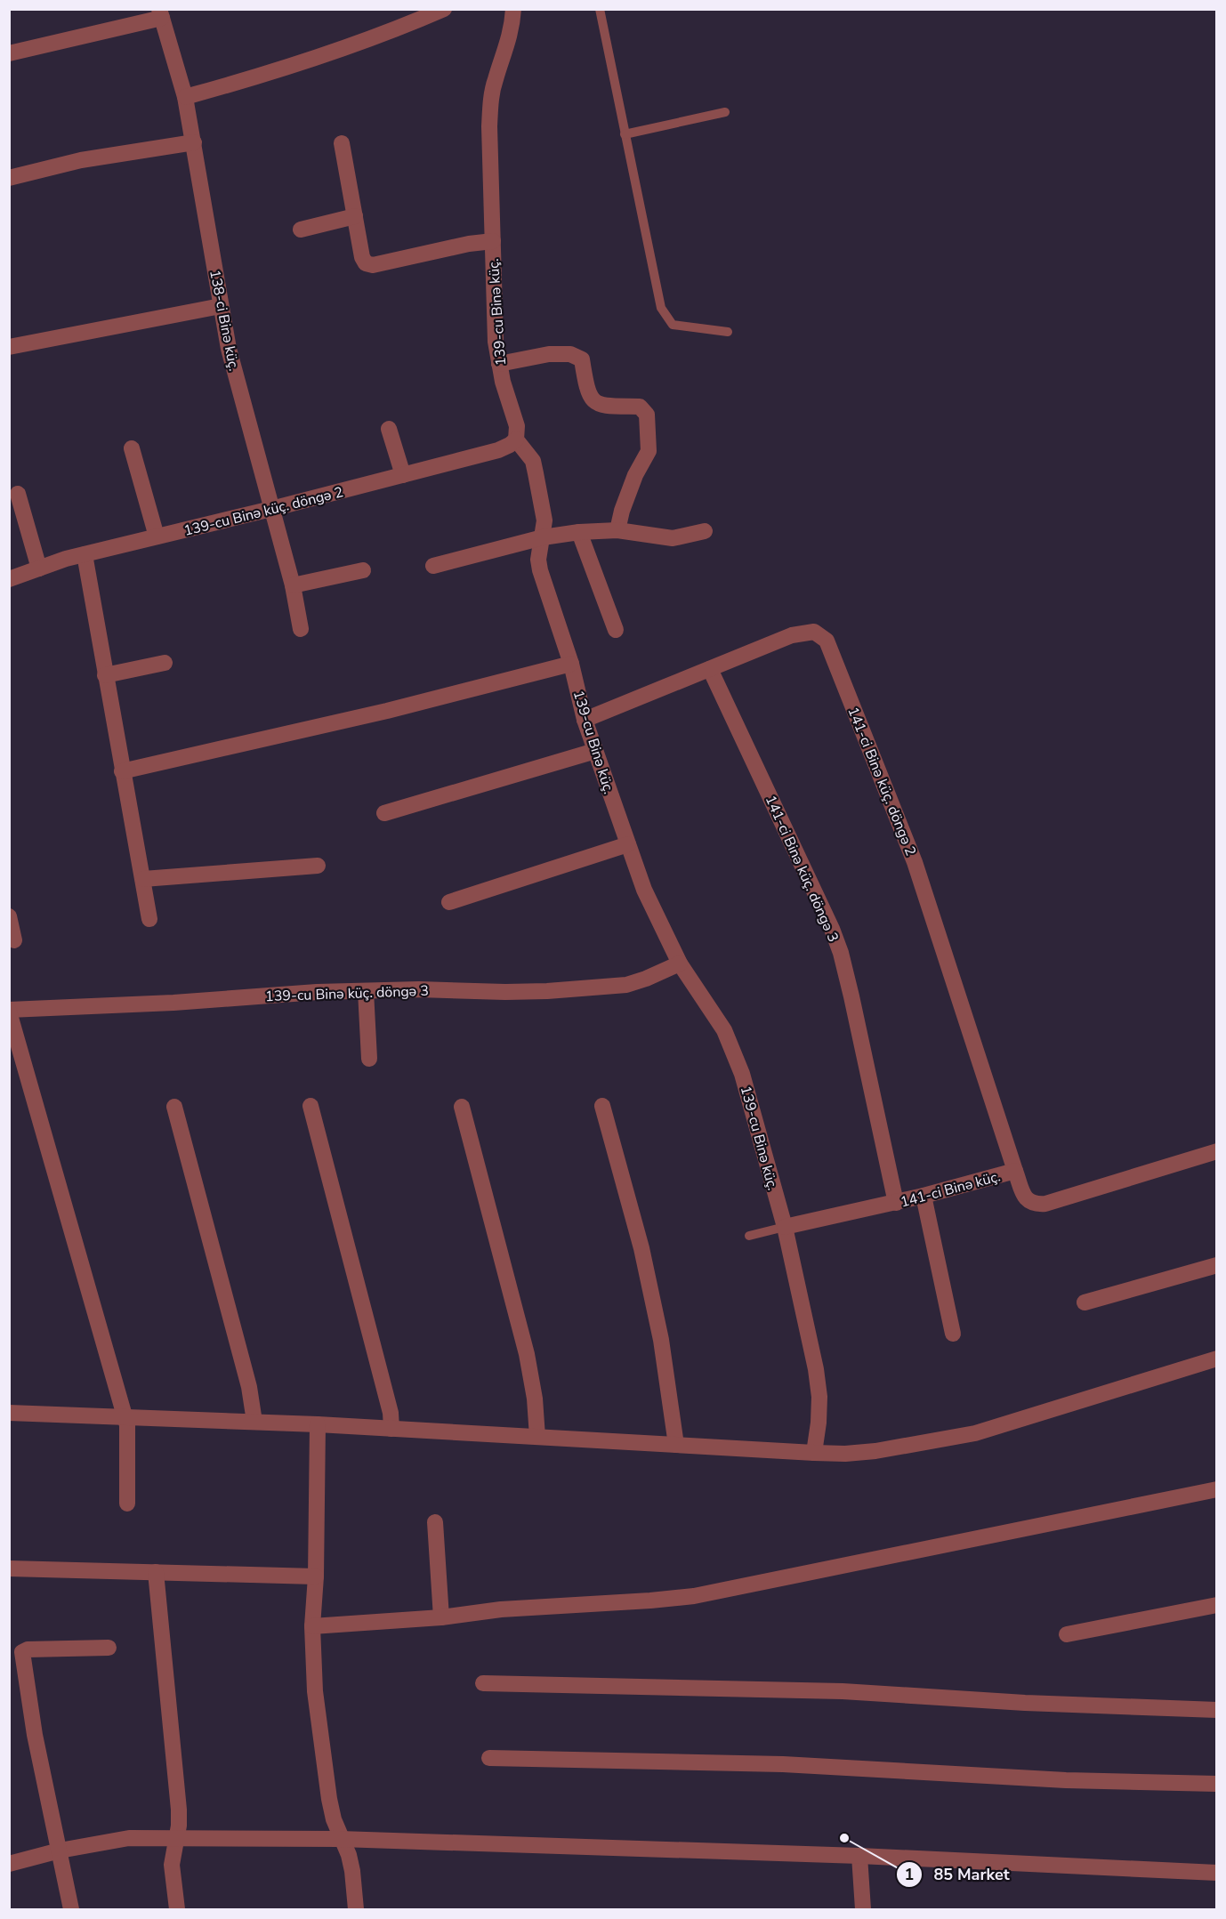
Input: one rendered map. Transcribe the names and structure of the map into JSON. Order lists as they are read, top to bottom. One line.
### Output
{"streets":{"street":["139-cu Binə küç.","138-ci Binə küç.","139-cu Binə küç. döngə 2","141-ci Binə küç. döngə 2","141-ci Binə küç. döngə 3","139-cu Binə küç. döngə 3","141-ci Binə küç."]},"crossings":[["139-cu Binə küç.","139-cu Binə küç. döngə 2"],["139-cu Binə küç.","141-ci Binə küç. döngə 2"],["139-cu Binə küç.","139-cu Binə küç. döngə 3"],["139-cu Binə küç.","141-ci Binə küç."],["138-ci Binə küç.","139-cu Binə küç. döngə 2"],["141-ci Binə küç. döngə 2","141-ci Binə küç. döngə 3"],["141-ci Binə küç. döngə 2","141-ci Binə küç."],["141-ci Binə küç. döngə 3","141-ci Binə küç."]],"places":["85 Market"]}
